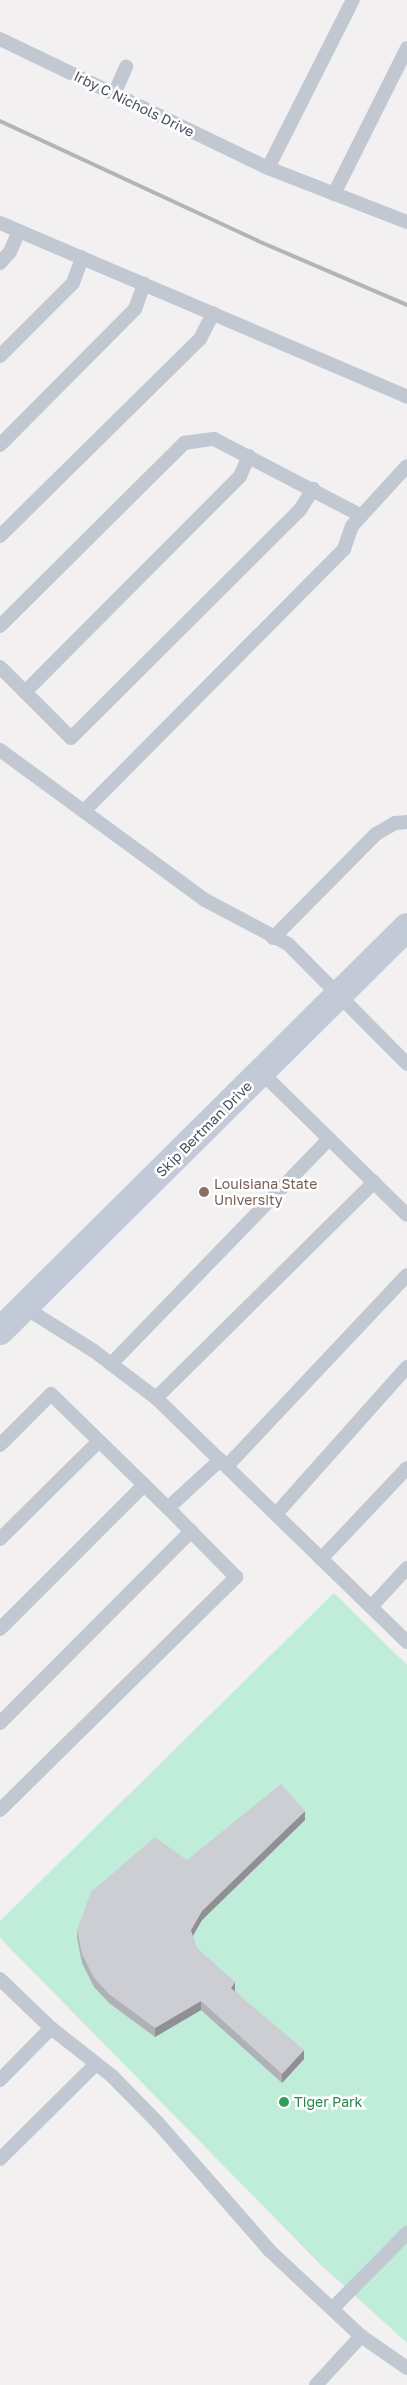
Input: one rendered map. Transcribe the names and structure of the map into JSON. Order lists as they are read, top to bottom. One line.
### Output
{"streets":{"street":["Skip Bertman Drive"],"lane":["Irby C Nichols Drive"]},"places":["Louisiana State University","Tiger Park"]}
